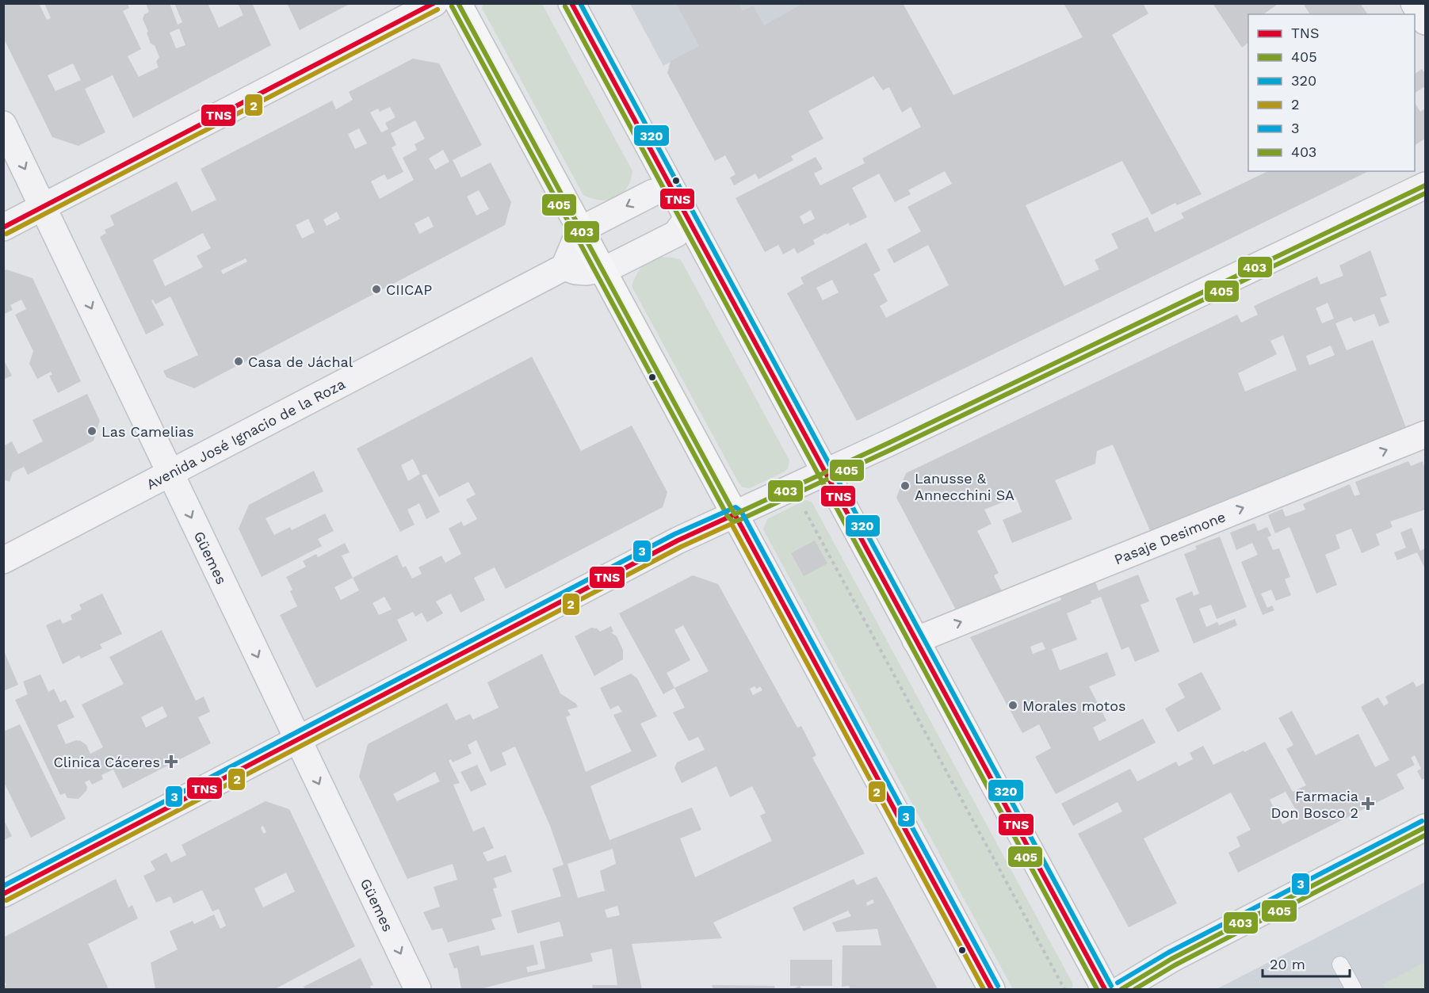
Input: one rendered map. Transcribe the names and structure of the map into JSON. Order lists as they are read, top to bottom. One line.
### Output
{"streets":{"street":["Avenida José Ignacio de la Roza","Pasaje Desimone","Güemes"]},"crossings":[["Avenida José Ignacio de la Roza","Güemes"]],"one_way":["Güemes"],"places":{"other":["CIICAP","Casa de Jáchal","Las Camelias","Lanusse & Annecchini SA","Morales motos"],"health":["Clinica Cáceres","Farmacia Don Bosco 2"]},"lines":["transit line TNS","transit line 320","transit line 403","transit line 405","transit line 2","transit line 3"],"legend":["TNS","405","320","2","3","403"],"scale_bar":"20 m"}
